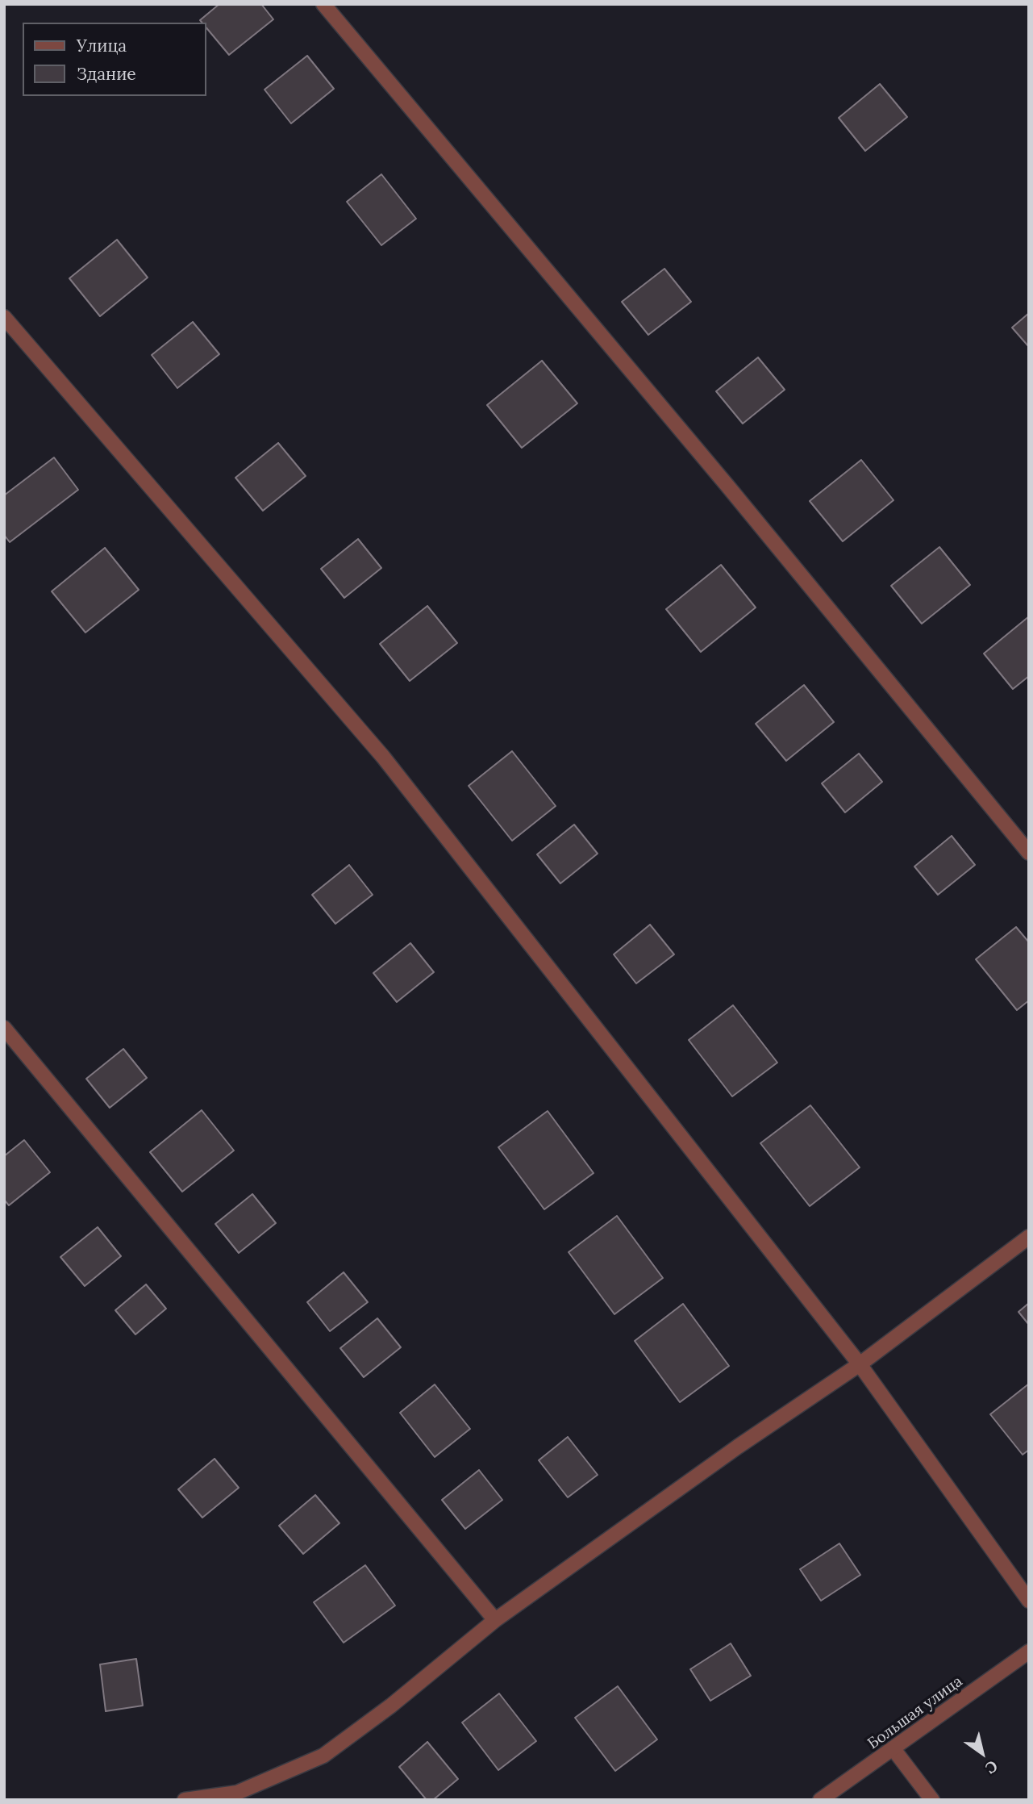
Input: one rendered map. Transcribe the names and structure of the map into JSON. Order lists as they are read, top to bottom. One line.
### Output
{"streets":{"street":["Большая улица"]},"legend":["Улица","Здание"],"north":"bottom right"}
